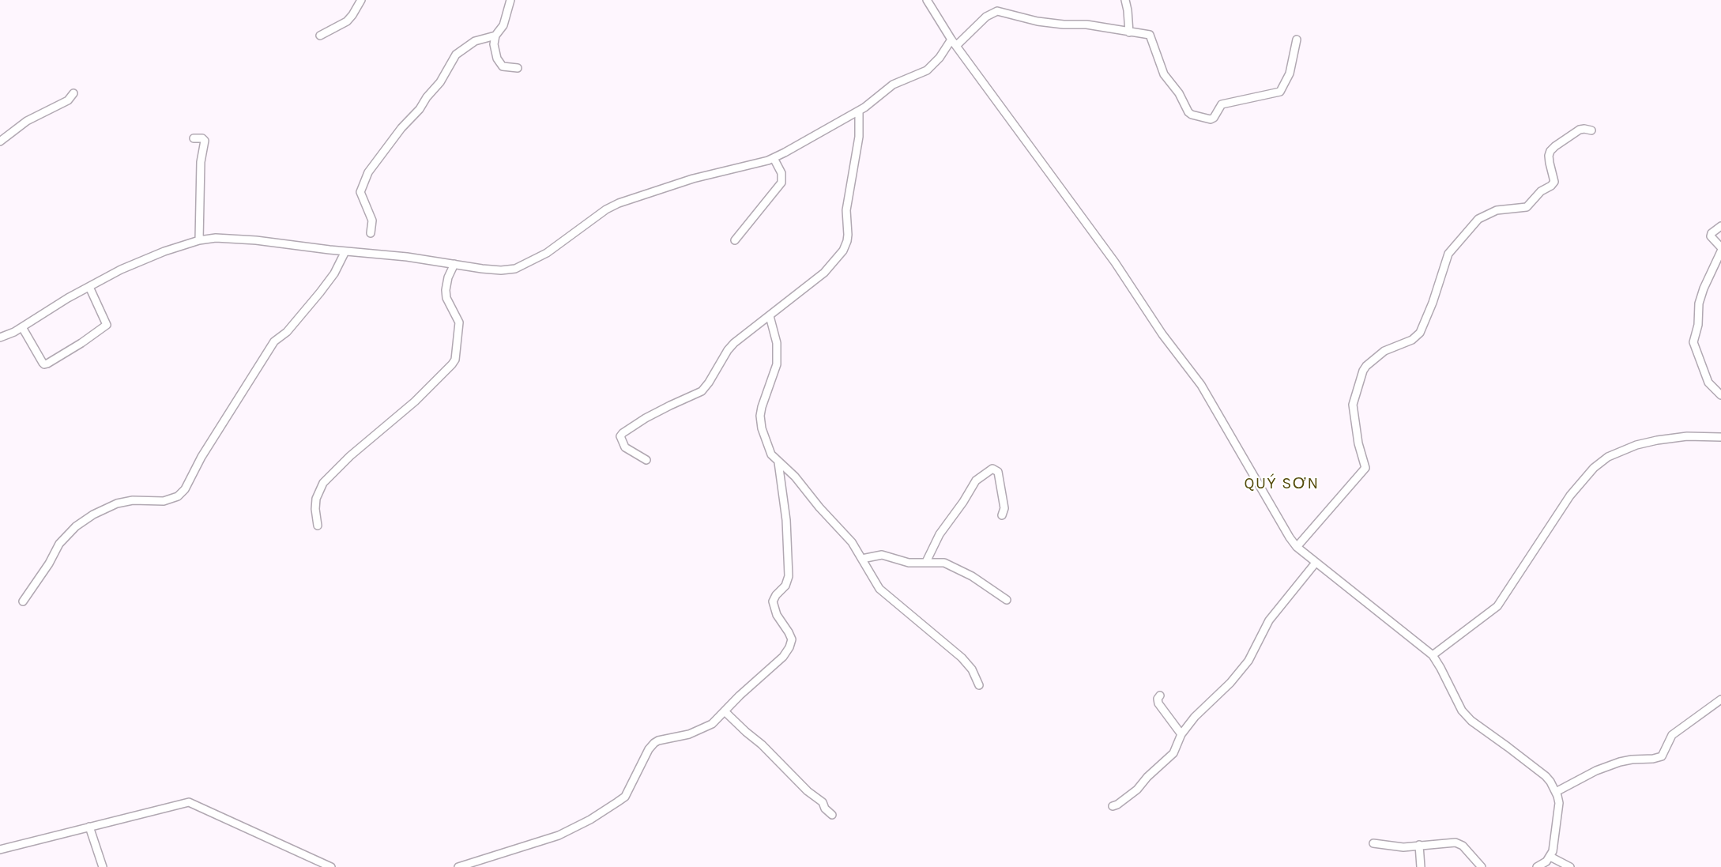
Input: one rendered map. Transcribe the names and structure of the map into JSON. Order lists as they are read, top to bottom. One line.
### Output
{"districts":["QUÝ SƠN"]}
